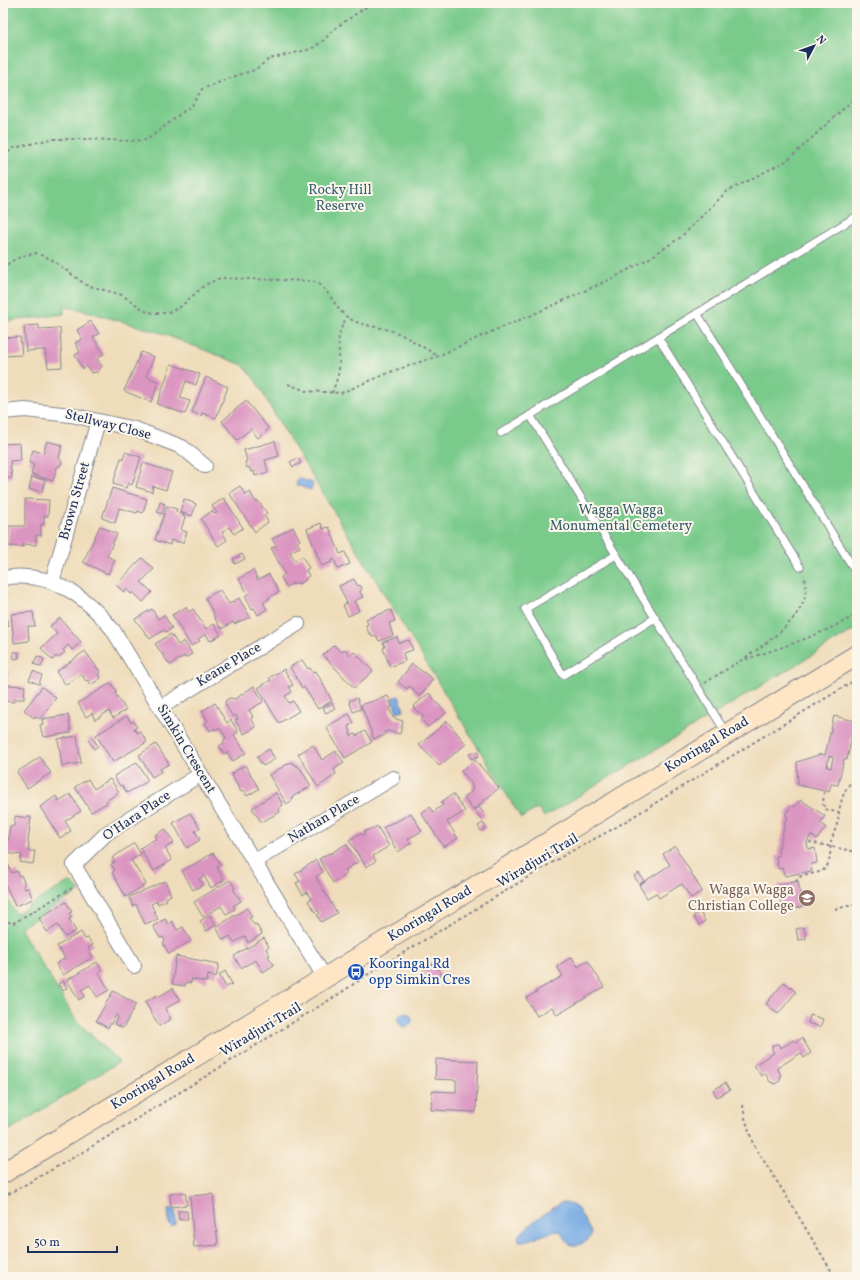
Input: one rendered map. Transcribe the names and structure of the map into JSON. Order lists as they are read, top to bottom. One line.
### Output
{"streets":{"main road":["Kooringal Road"],"street":["Stellway Close","Brown Street","Keane Place","Simkin Crescent","O'Hara Place","Nathan Place"],"path":["Wiradjuri Trail"]},"crossings":[["Stellway Close","Brown Street"],["Brown Street","Simkin Crescent"],["Keane Place","Simkin Crescent"],["Kooringal Road","Simkin Crescent"],["Simkin Crescent","O'Hara Place"],["Simkin Crescent","Nathan Place"]],"parks":["Rocky Hill Reserve","Wagga Wagga Monumental Cemetery"],"places":{"school or university":["Wagga Wagga Christian College"],"bus stop":["Kooringal Rd opp Simkin Cres"]},"scale_bar":"50 m","north":"top right"}
